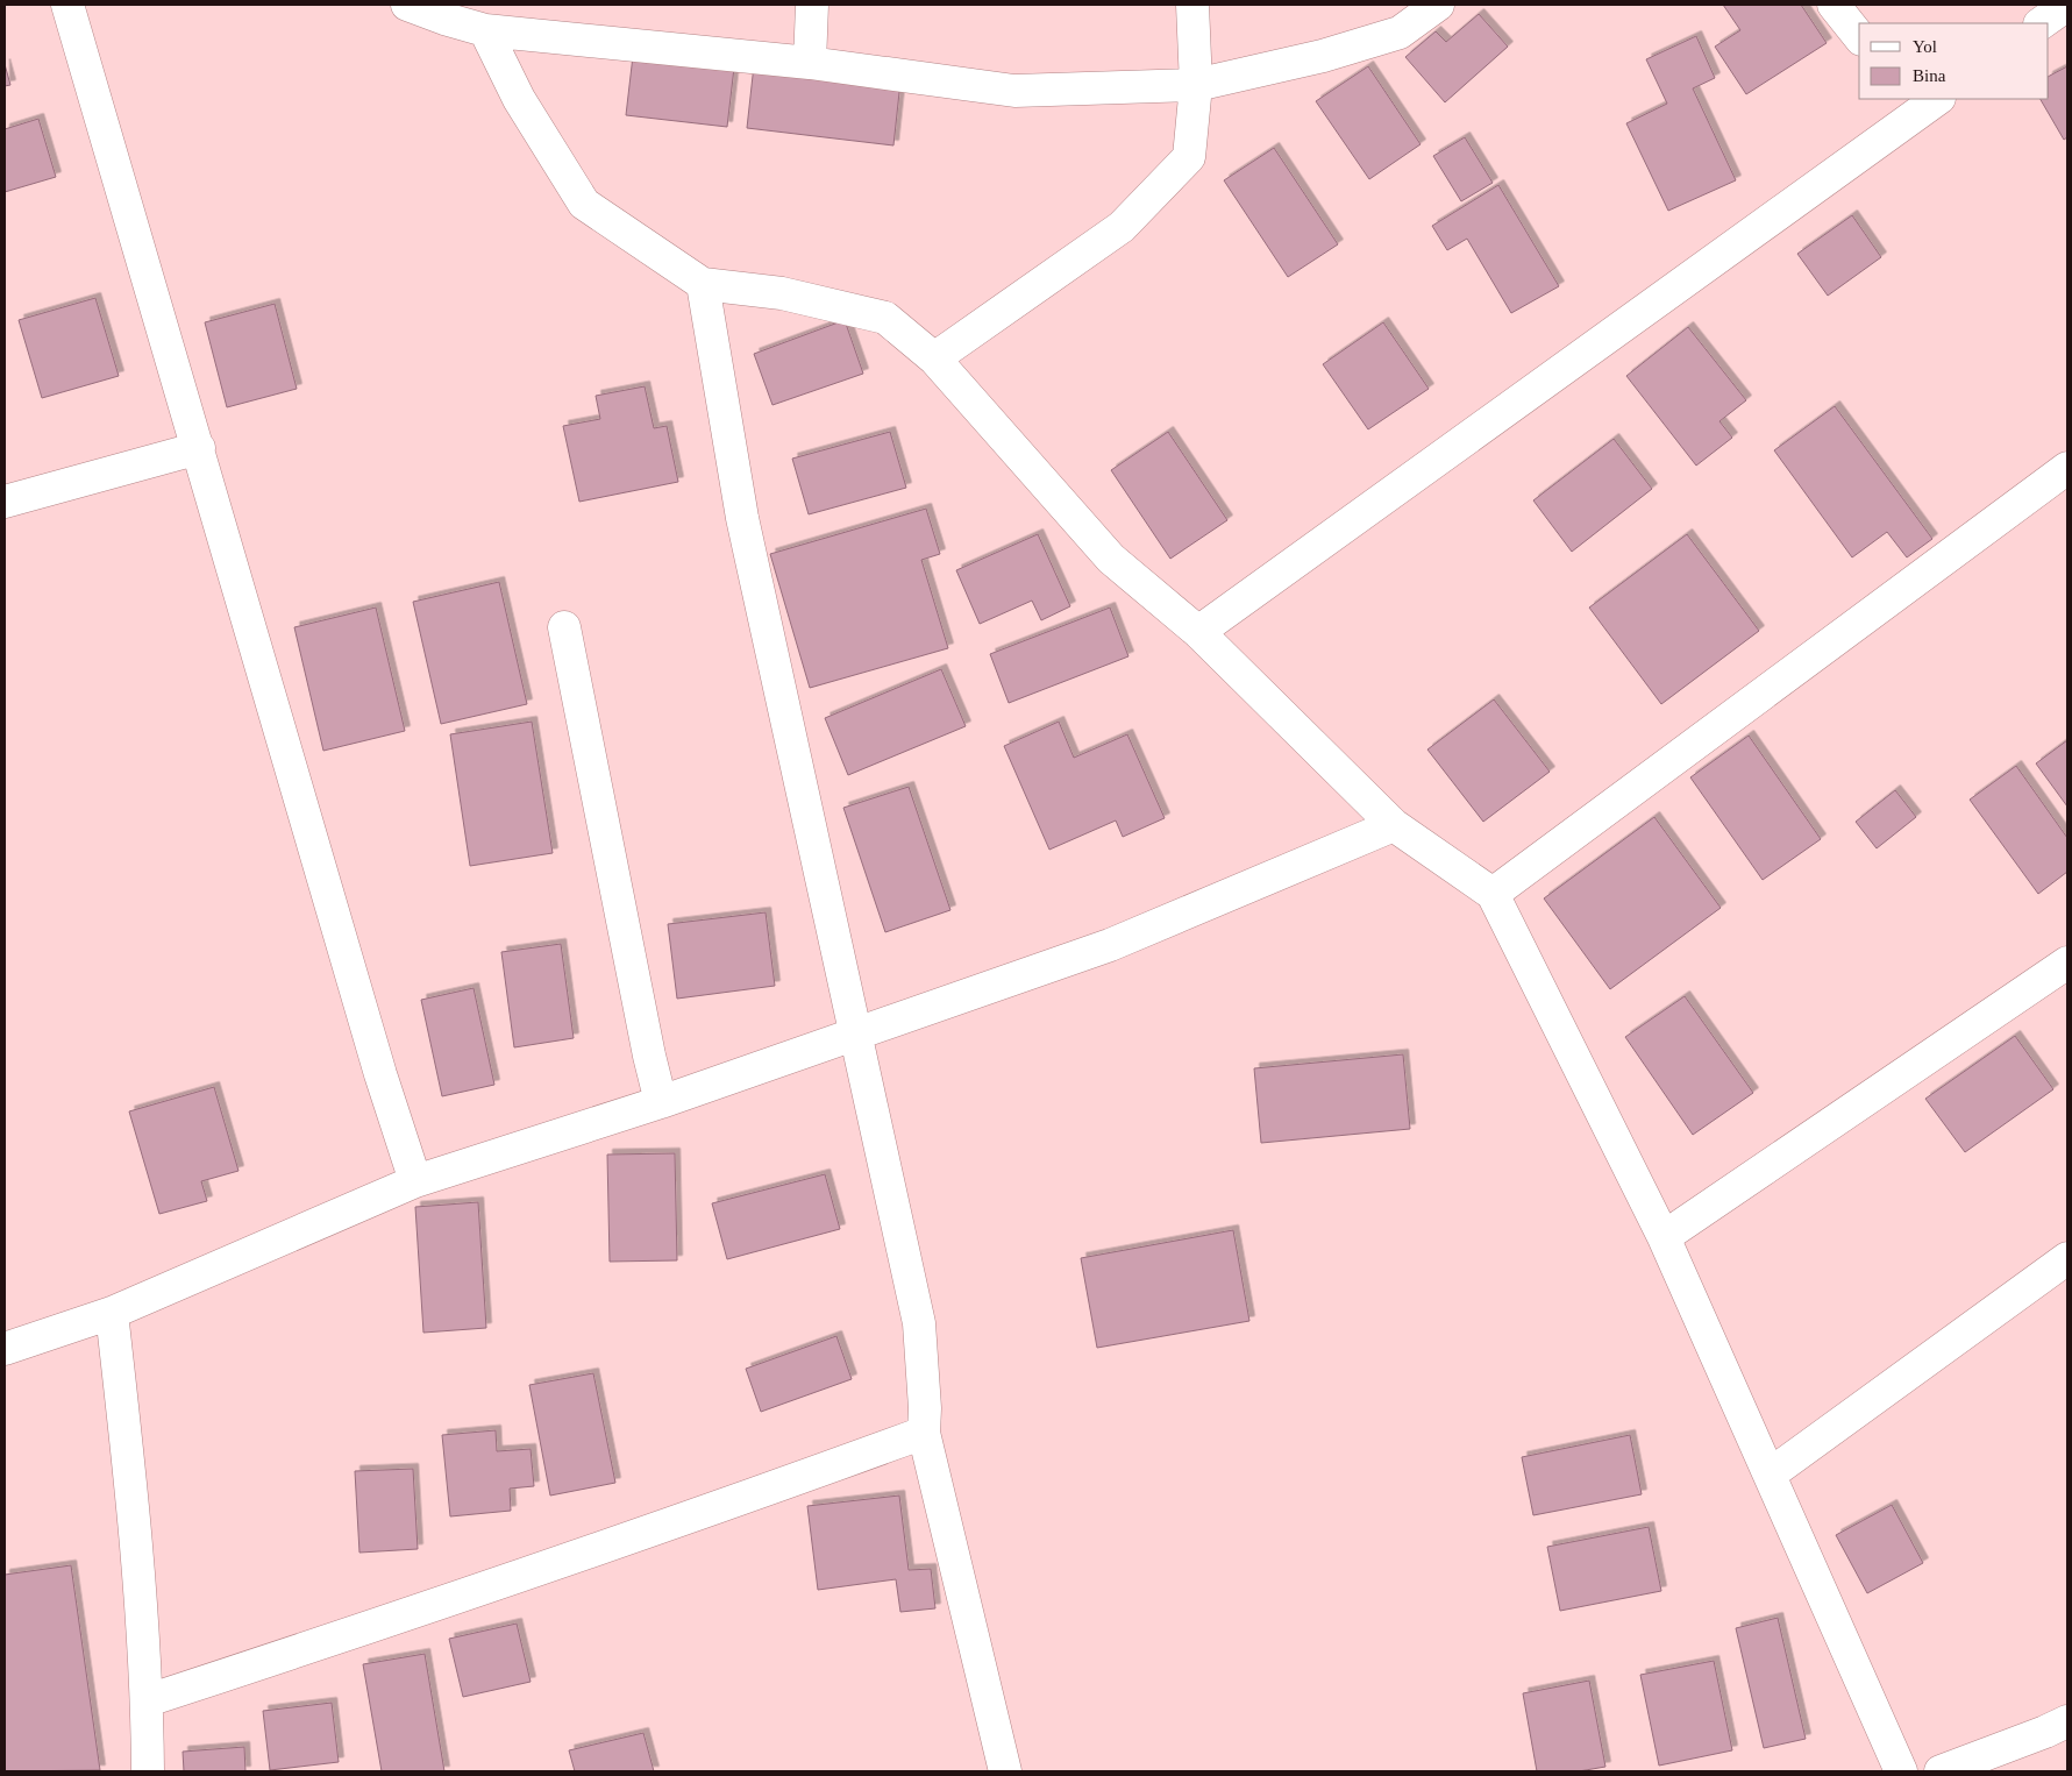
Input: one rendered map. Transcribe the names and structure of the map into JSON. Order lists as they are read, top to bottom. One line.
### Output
{"legend":["Yol","Bina"]}
